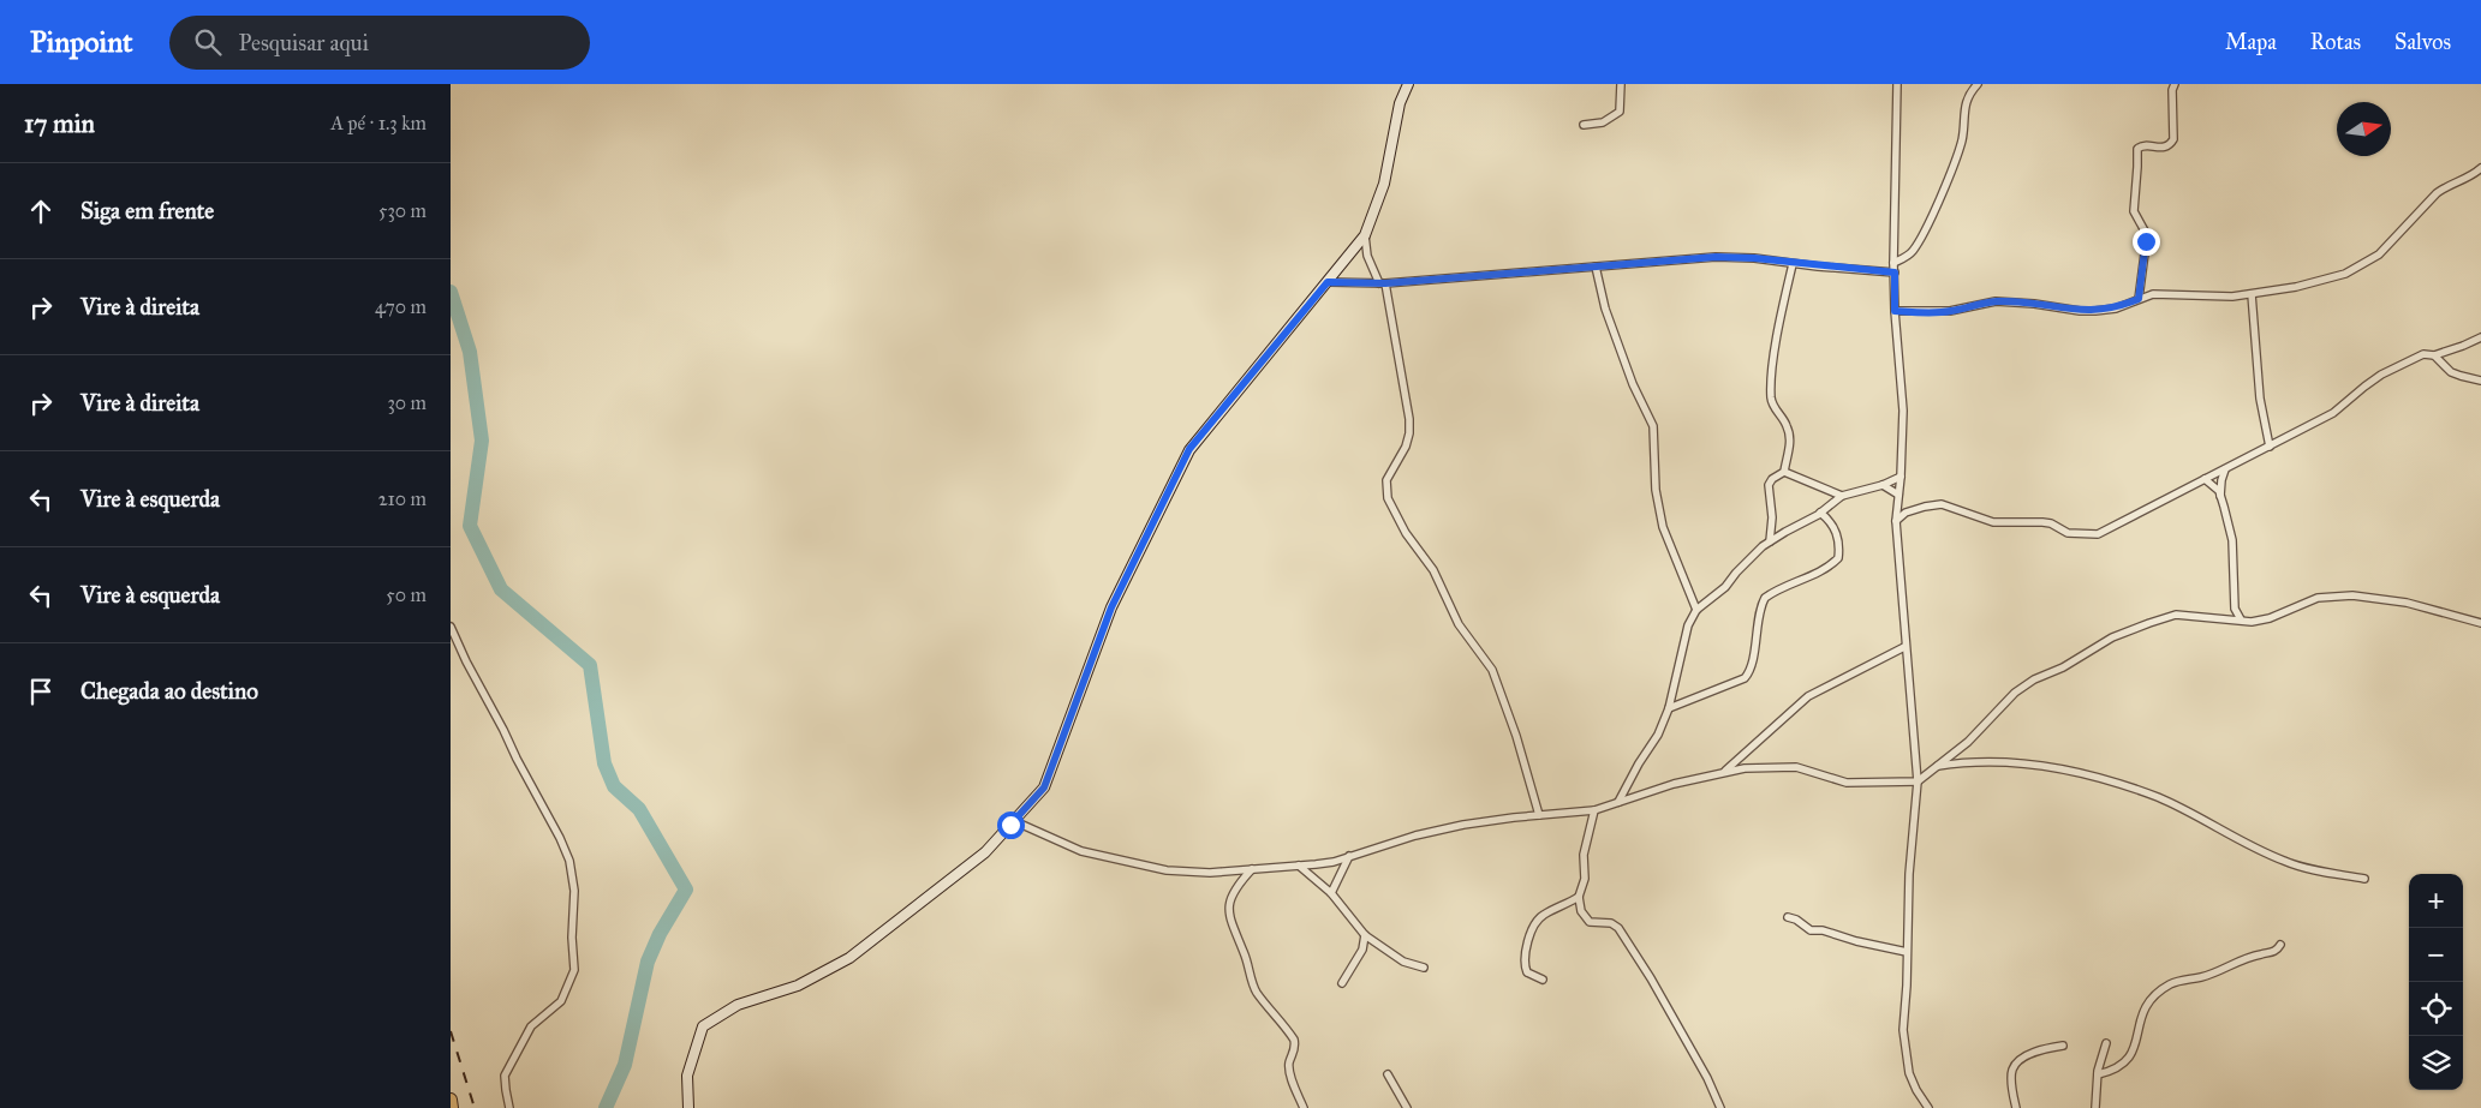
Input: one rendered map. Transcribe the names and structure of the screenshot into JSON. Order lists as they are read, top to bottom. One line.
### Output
{"north":"right","page":{"header":"Pinpoint","search":"Pesquisar aqui","nav":["Mapa","Rotas","Salvos"],"heading":["17 min","A pé · 1.3 km"],"list":[["Siga em frente","530 m"],["Vire à direita","470 m"],["Vire à direita","30 m"],["Vire à esquerda","210 m"],["Vire à esquerda","50 m"],"Chegada ao destino"],"map_buttons":["+","−"]}}
